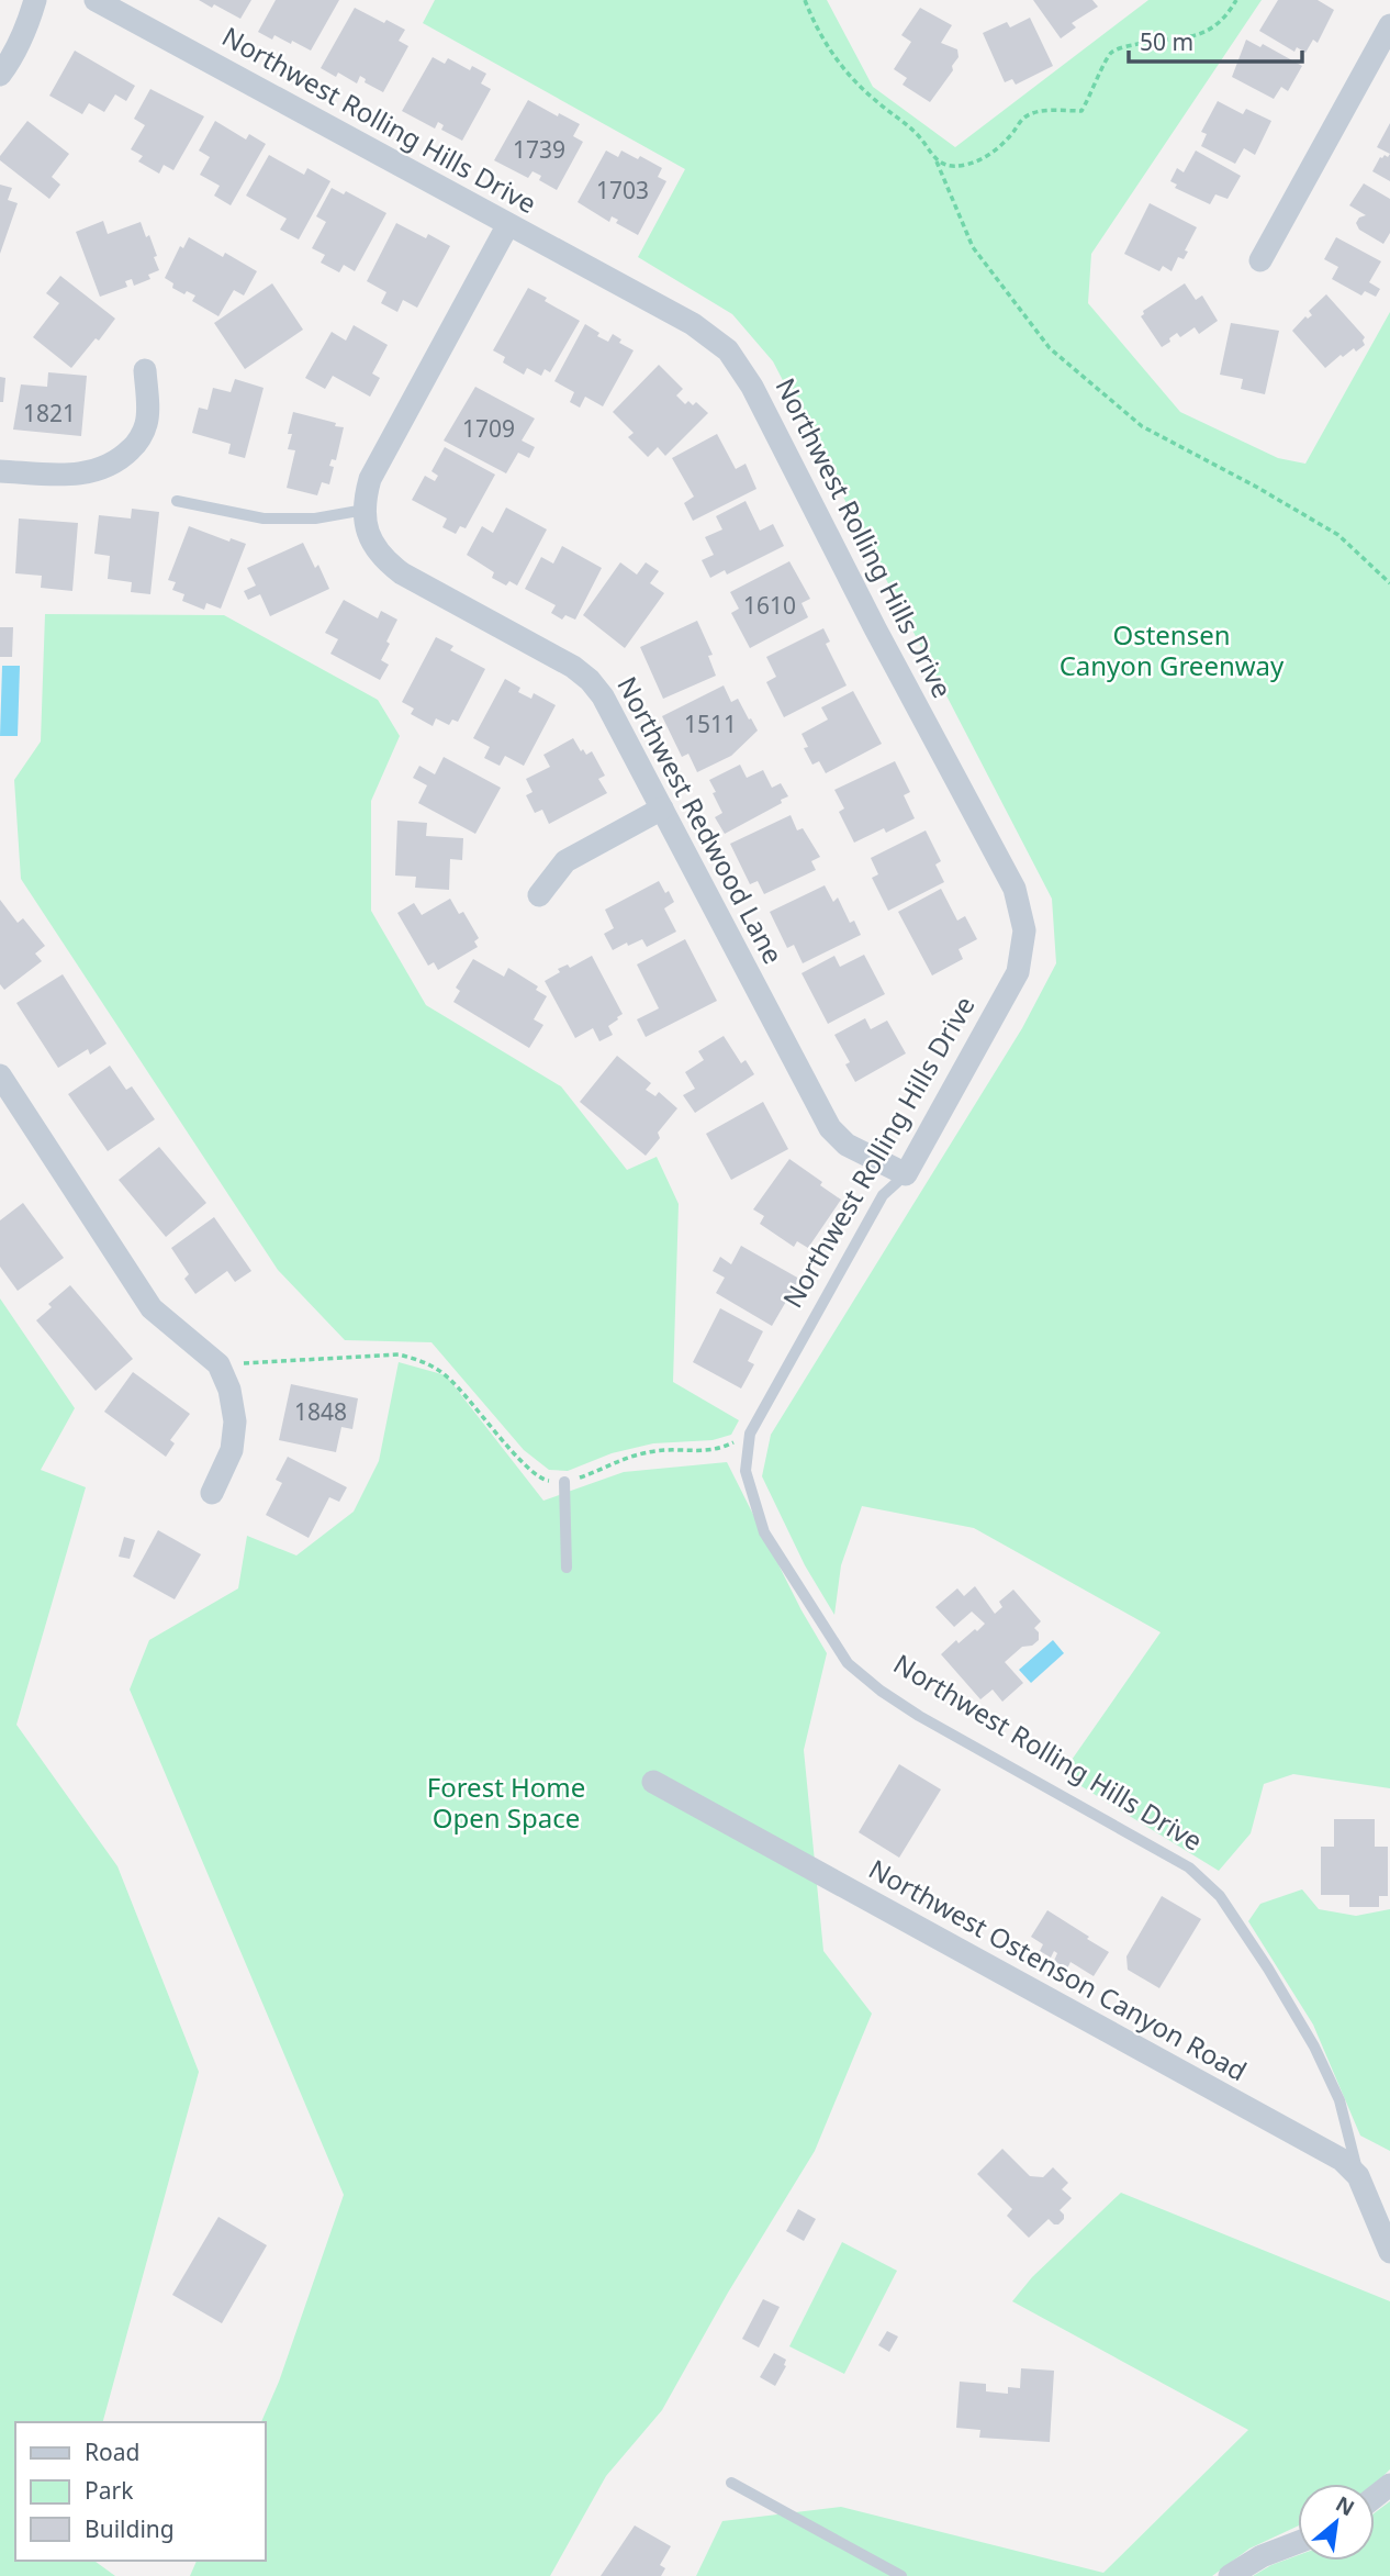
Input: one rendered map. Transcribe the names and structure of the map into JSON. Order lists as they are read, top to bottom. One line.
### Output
{"streets":{"street":["Northwest Rolling Hills Drive","Northwest Redwood Lane","Northwest Ostenson Canyon Road"]},"crossings":[["Northwest Rolling Hills Drive","Northwest Redwood Lane"],["Northwest Rolling Hills Drive","Northwest Ostenson Canyon Road"]],"parks":["Ostensen Canyon Greenway","Forest Home Open Space"],"house_numbers":["1739","1703","1821","1709","1610","1511","1848"],"legend":["Road","Park","Building"],"scale_bar":"50 m","north":"top right"}
